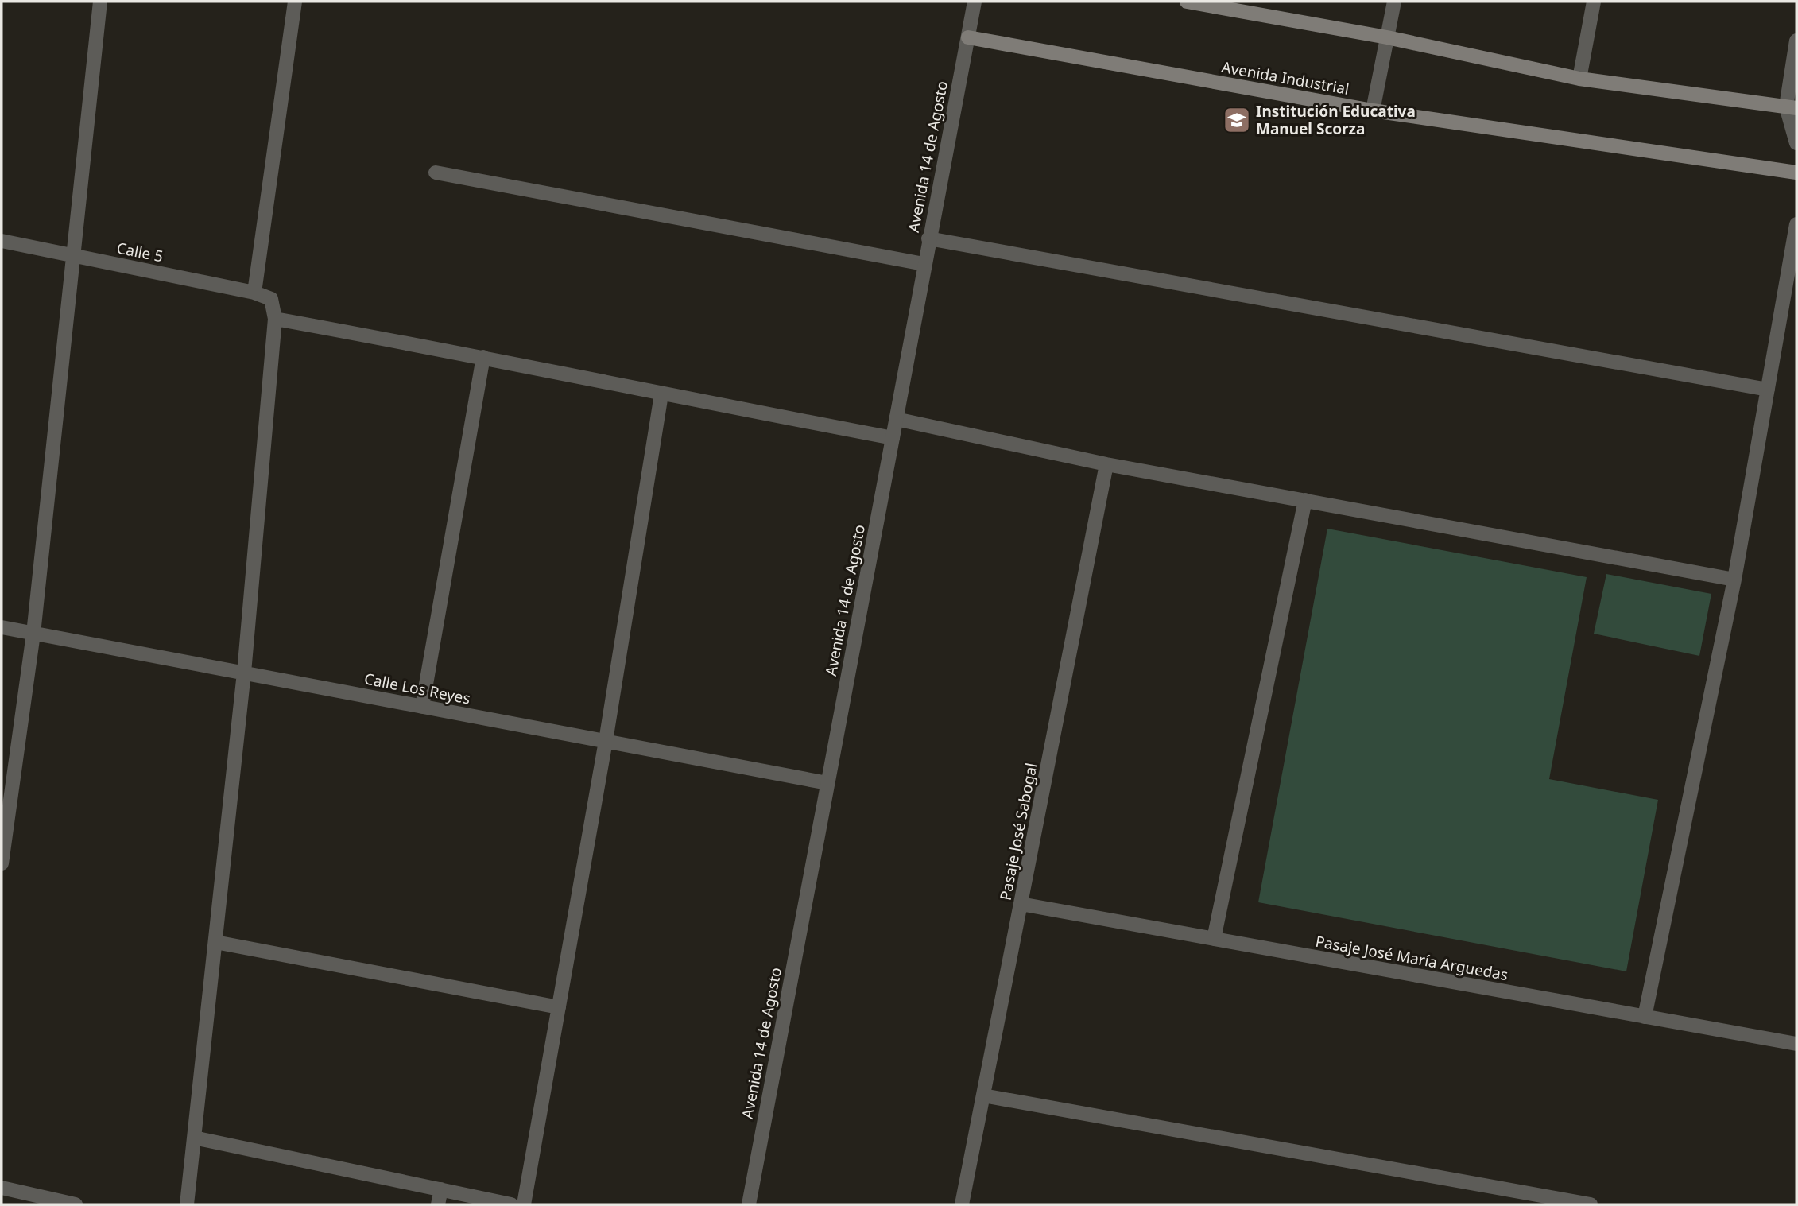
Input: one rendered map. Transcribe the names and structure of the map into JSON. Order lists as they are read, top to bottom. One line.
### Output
{"streets":{"main road":["Avenida Industrial"],"street":["Avenida 14 de Agosto","Calle 5","Calle Los Reyes","Pasaje José Sabogal","Pasaje José María Arguedas"]},"crossings":[["Avenida Industrial","Avenida 14 de Agosto"],["Avenida 14 de Agosto","Calle Los Reyes"],["Pasaje José Sabogal","Pasaje José María Arguedas"]],"places":{"school or university":["Institución Educativa Manuel Scorza"]}}
